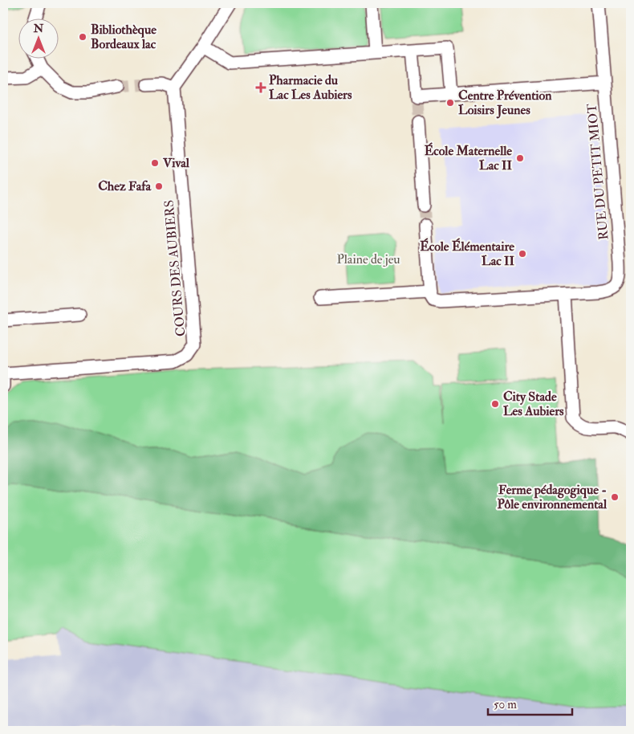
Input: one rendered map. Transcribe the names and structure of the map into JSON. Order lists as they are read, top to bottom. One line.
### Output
{"streets":{"street":["RUE DU PETIT MIOT","COURS DES AUBIERS"]},"parks":["Plaine de jeu"],"places":{"other":["Bibliothèque Bordeaux lac","Centre Prévention Loisirs Jeunes","École Maternelle Lac II","Vival","Chez Fafa","École Élémentaire Lac II","City Stade Les Aubiers","Ferme pédagogique - Pôle environnemental"],"health":["Pharmacie du Lac Les Aubiers"]},"scale_bar":"50 m","north":"top"}
